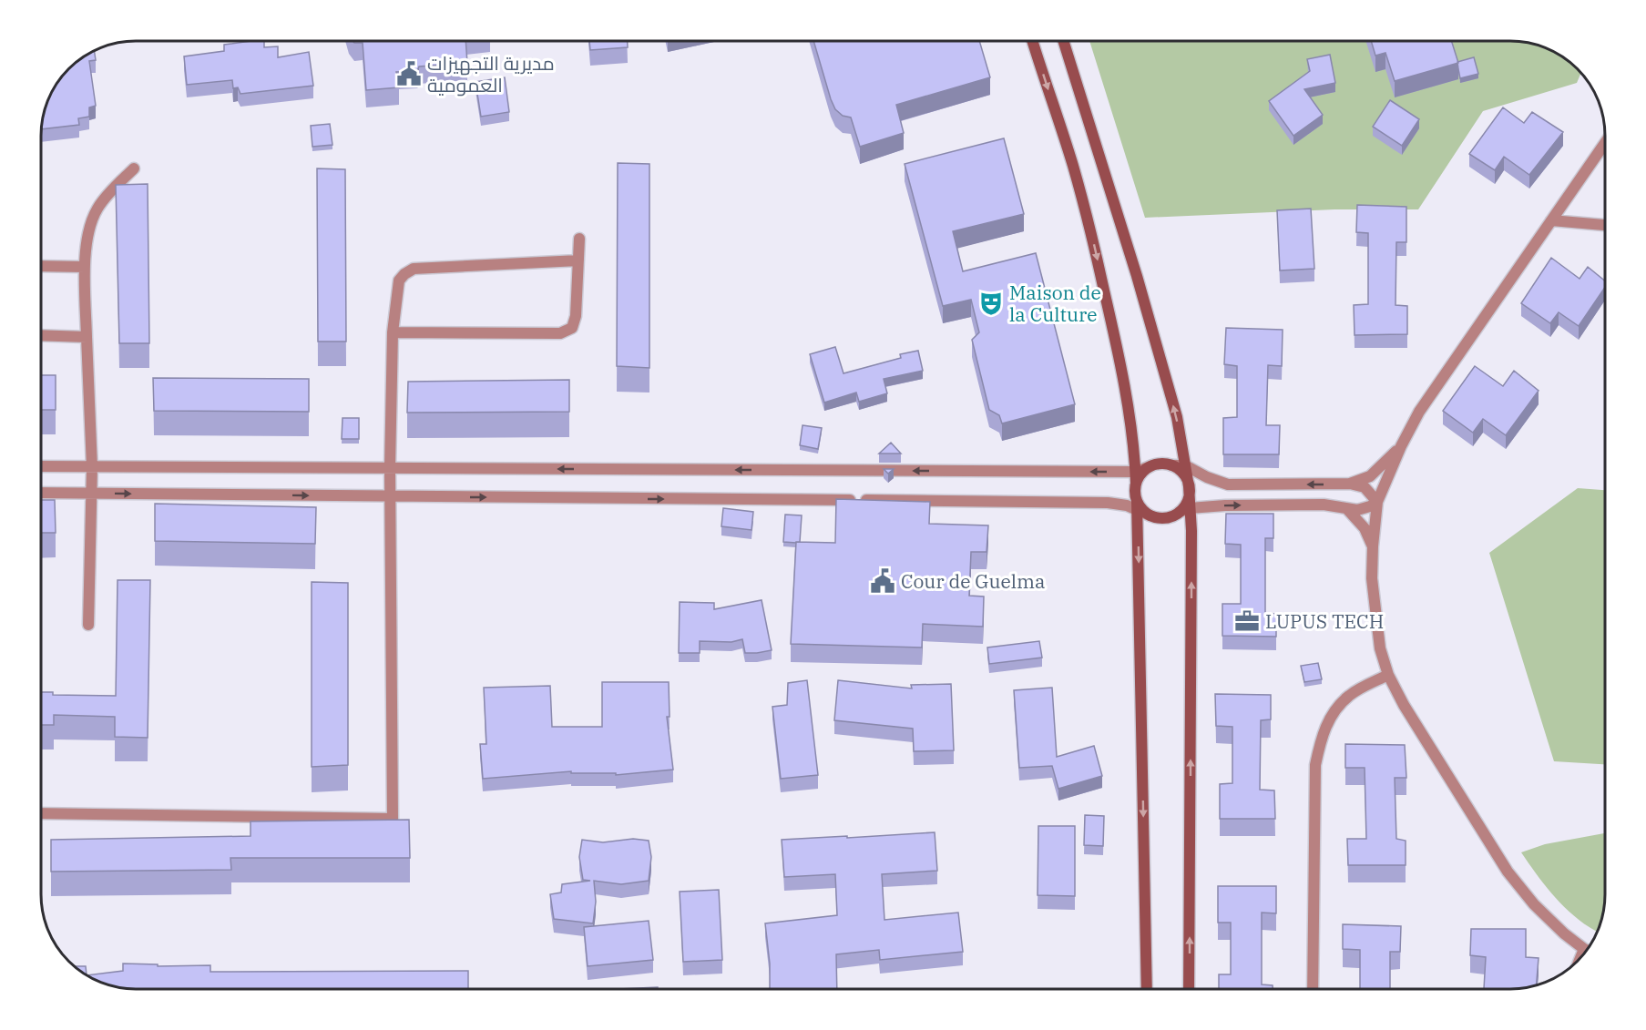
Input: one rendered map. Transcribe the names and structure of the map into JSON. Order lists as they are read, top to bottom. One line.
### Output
{"places":{"public building":["مديرية التجهيزات العمومية","Cour de Guelma"],"theatre":["Maison de la Culture"],"office":["LUPUS TECH"]}}
